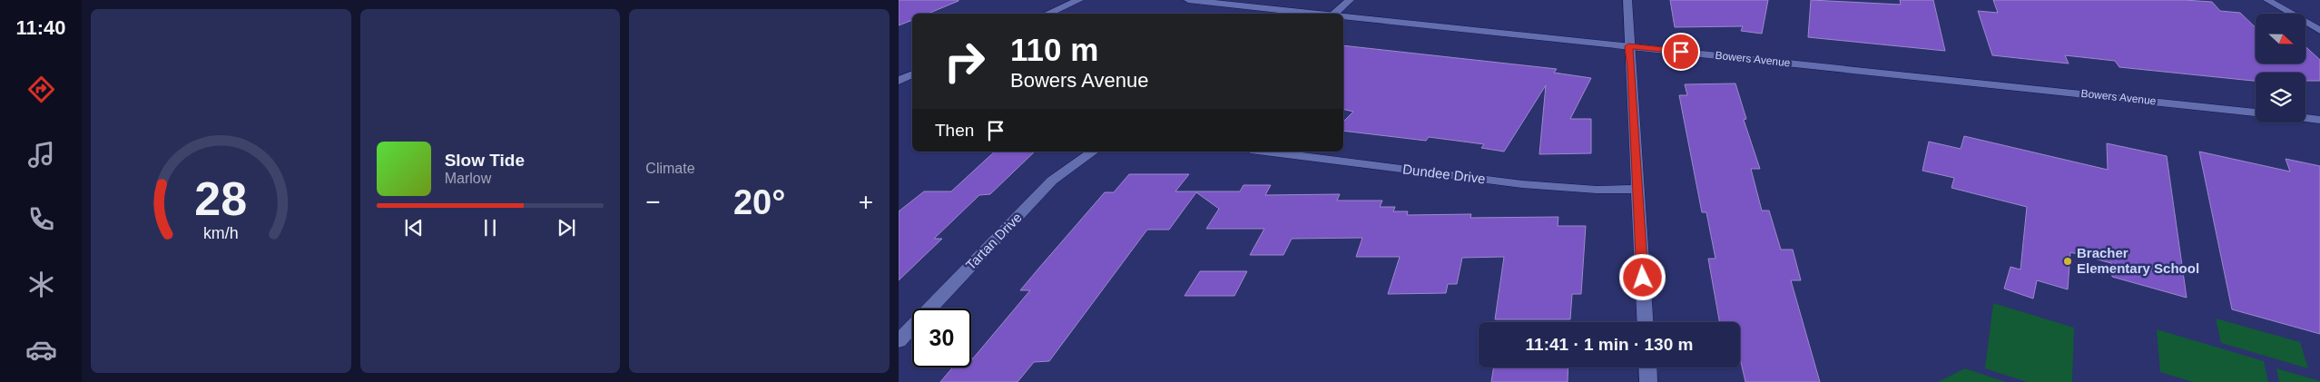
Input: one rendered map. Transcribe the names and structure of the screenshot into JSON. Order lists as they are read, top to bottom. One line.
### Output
{"streets":{"main road":["Bowers Avenue","Dundee Drive","Tartan Drive"]},"places":["Bracher Elementary School"],"north":"right","page":{"tabs":"11:40","tile":"Climate","turn":["110 m","Bowers Avenue"],"then":"Then","song":["Slow Tide","Marlow"],"heat":["−","20°","+"],"limit":"30","trip":"11:41 · 1 min · 130 m","gauge":["28","km/h"]}}
